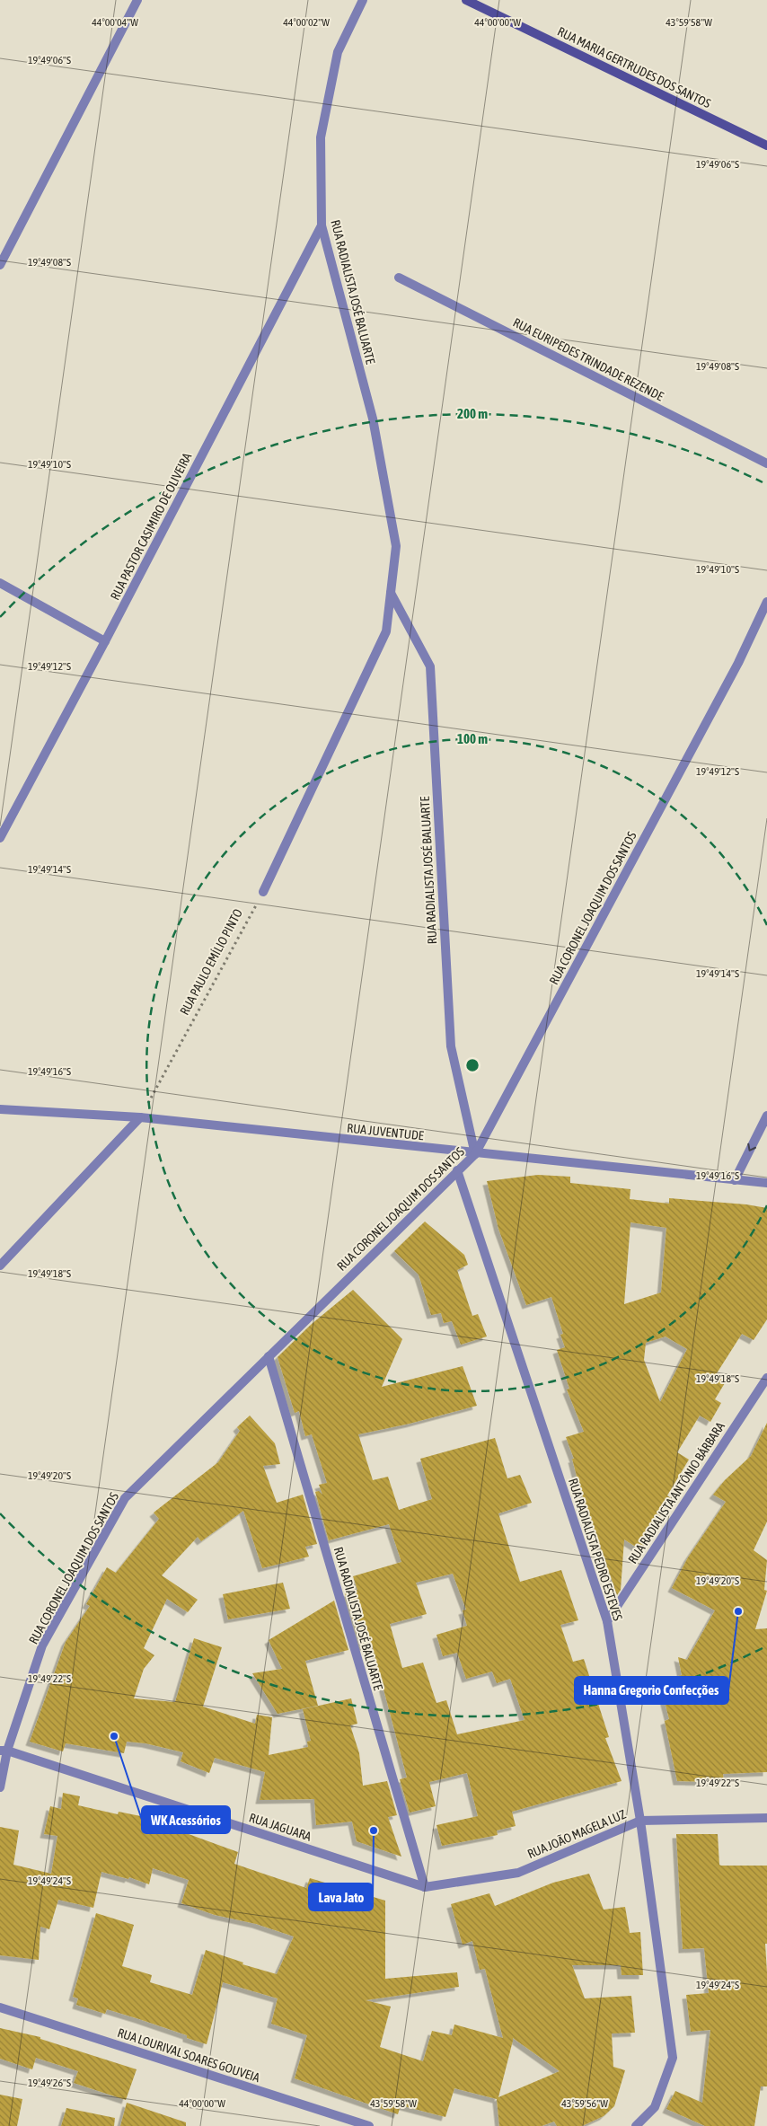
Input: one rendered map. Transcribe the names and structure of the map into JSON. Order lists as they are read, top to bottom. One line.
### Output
{"streets":{"street":["RUA MARIA GERTRUDES DOS SANTOS","RUA RADIALISTA JOSÉ BALUARTE","RUA EURIPEDES TRINDADE REZENDE","RUA PASTOR CASIMIRO DE OLIVEIRA","RUA CORONEL JOAQUIM DOS SANTOS","RUA JUVENTUDE","RUA RADIALISTA ANTÔNIO BÁRBARA","RUA RADIALISTA PEDRO ESTEVES","RUA JAGUARA","RUA JOÃO MAGELA LUZ","RUA LOURIVAL SOARES GOUVEIA"],"path":["RUA PAULO EMÍLIO PINTO"]},"crossings":[["RUA RADIALISTA JOSÉ BALUARTE","RUA PASTOR CASIMIRO DE OLIVEIRA"],["RUA RADIALISTA JOSÉ BALUARTE","RUA CORONEL JOAQUIM DOS SANTOS"],["RUA RADIALISTA JOSÉ BALUARTE","RUA PAULO EMÍLIO PINTO"],["RUA RADIALISTA JOSÉ BALUARTE","RUA JUVENTUDE"],["RUA RADIALISTA JOSÉ BALUARTE","RUA JAGUARA"],["RUA RADIALISTA JOSÉ BALUARTE","RUA JOÃO MAGELA LUZ"],["RUA CORONEL JOAQUIM DOS SANTOS","RUA JUVENTUDE"],["RUA CORONEL JOAQUIM DOS SANTOS","RUA RADIALISTA PEDRO ESTEVES"],["RUA CORONEL JOAQUIM DOS SANTOS","RUA JAGUARA"],["RUA PAULO EMÍLIO PINTO","RUA JUVENTUDE"],["RUA RADIALISTA ANTÔNIO BÁRBARA","RUA RADIALISTA PEDRO ESTEVES"],["RUA RADIALISTA PEDRO ESTEVES","RUA JOÃO MAGELA LUZ"],["RUA JAGUARA","RUA JOÃO MAGELA LUZ"]],"places":["Hanna Gregorio Confecções","WK Acessórios","Lava Jato"],"coordinates":["44°00'04\"W","44°00'02\"W","44°00'00\"W","43°59'58\"W","19°49'06\"S","19°49'08\"S","19°49'10\"S","19°49'12\"S","19°49'14\"S","19°49'16\"S","19°49'18\"S","19°49'20\"S","19°49'22\"S","19°49'24\"S","19°49'26\"S","43°59'56\"W"],"rings":["200 m","100 m"]}
